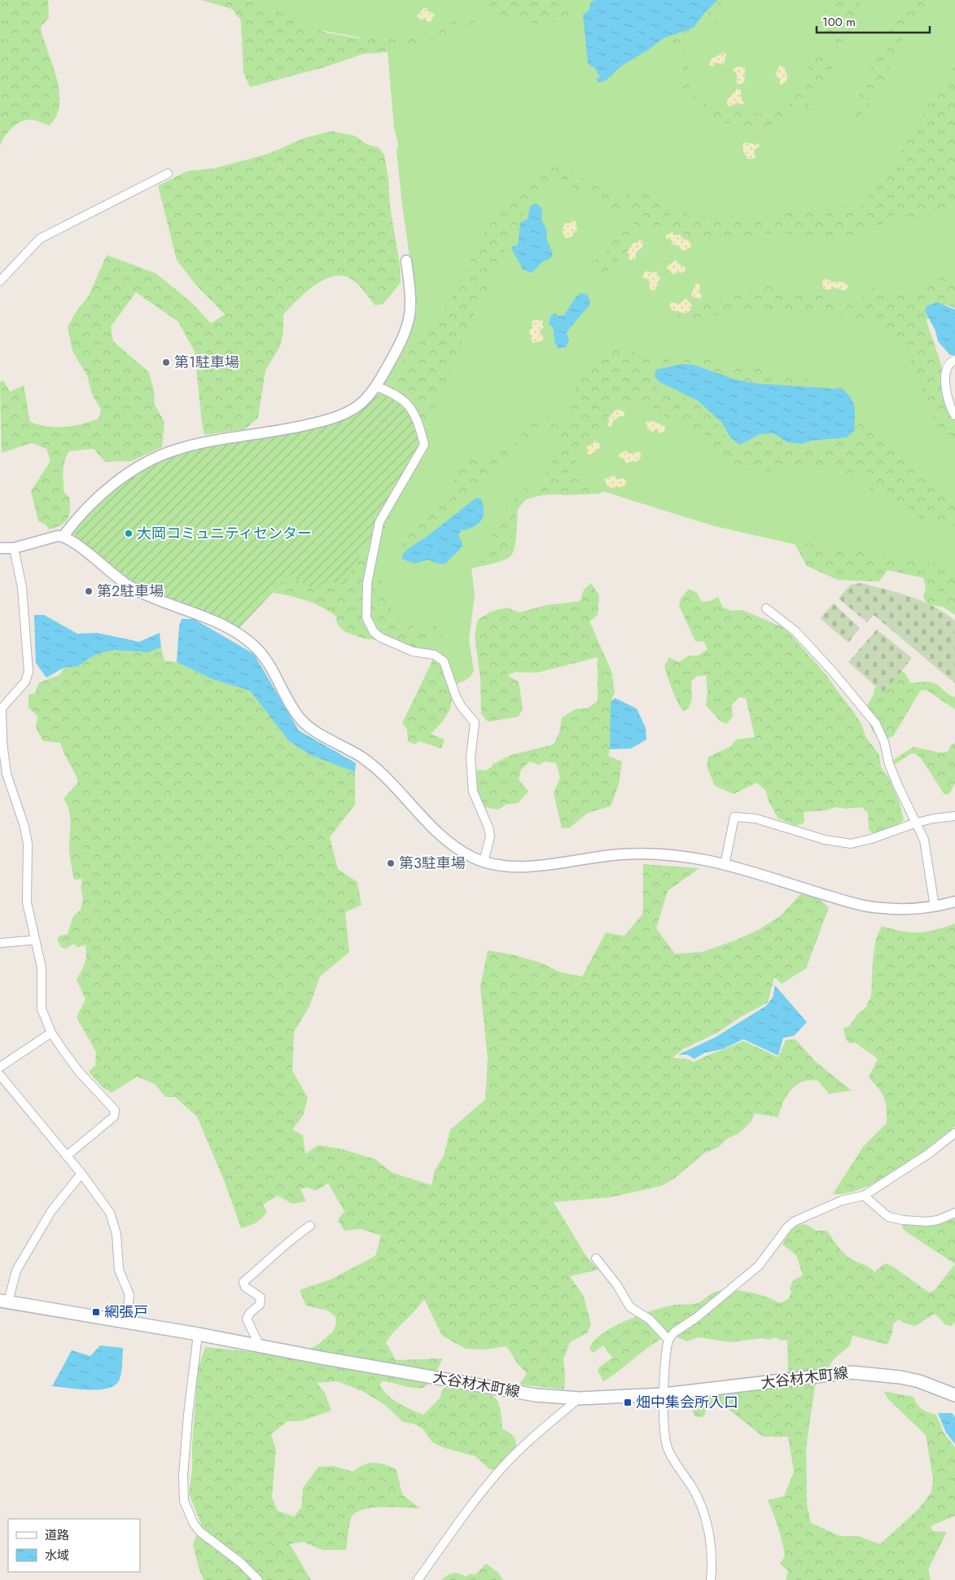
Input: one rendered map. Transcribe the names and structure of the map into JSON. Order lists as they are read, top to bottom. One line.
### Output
{"streets":{"main road":["大谷材木町線"]},"places":{"other":["第1駐車場","大岡コミュニティセンター","第2駐車場","第3駐車場"],"transit":["網張戸","畑中集会所入口"]},"legend":["道路","水域"],"scale_bar":"100 m"}
